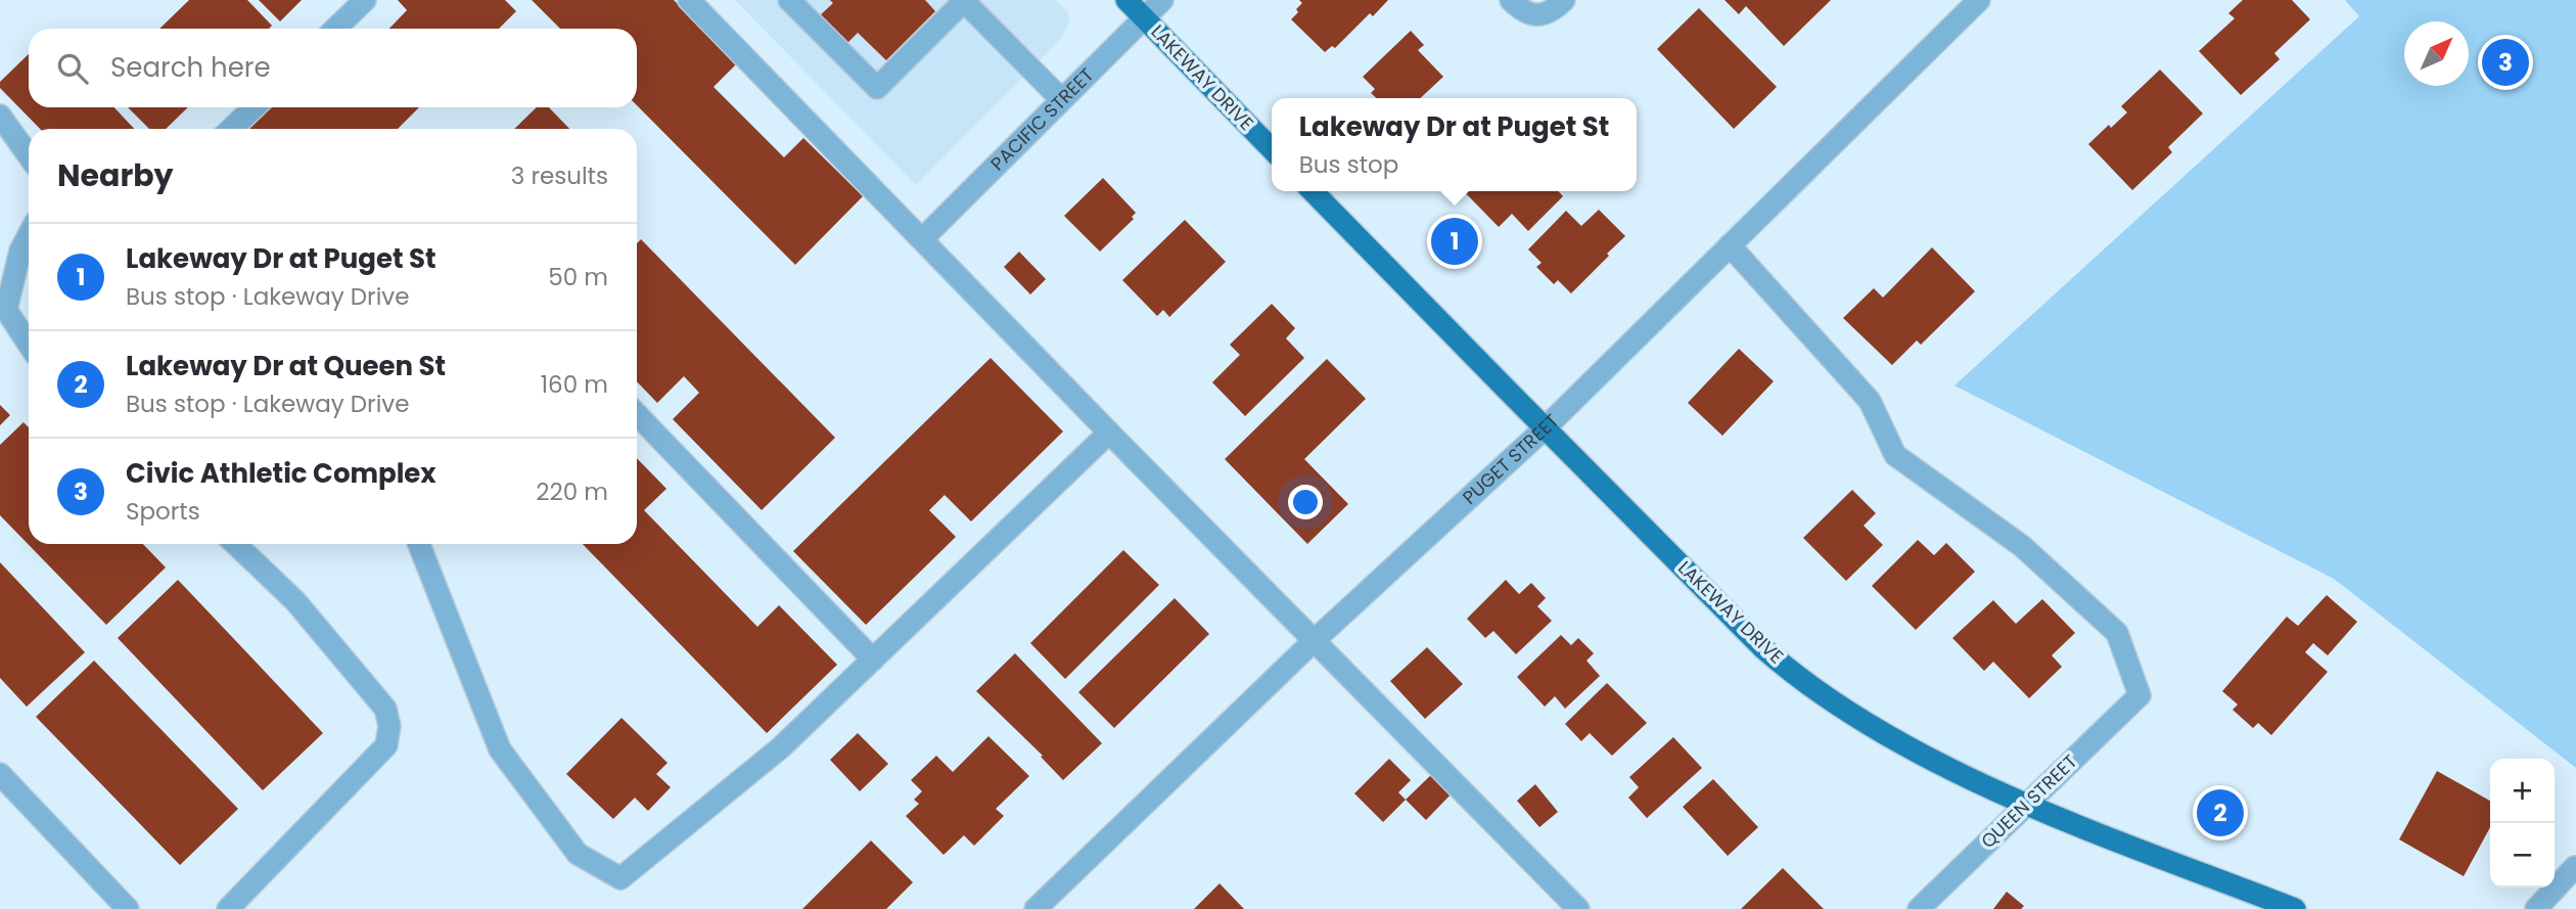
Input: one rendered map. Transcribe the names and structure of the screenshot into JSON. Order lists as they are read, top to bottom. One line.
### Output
{"streets":{"main road":["LAKEWAY DRIVE"],"street":["PACIFIC STREET","PUGET STREET","QUEEN STREET"]},"crossings":[["LAKEWAY DRIVE","PACIFIC STREET"],["LAKEWAY DRIVE","PUGET STREET"],["LAKEWAY DRIVE","QUEEN STREET"],["PUGET STREET","QUEEN STREET"]],"north":"top right","page":{"search":"Search here","pins":["3","1","2"],"popup":["Lakeway Dr at Puget St","Bus stop"],"heading":["Nearby","3 results"],"list":[{"mark":"1","name":"Lakeway Dr at Puget St","note":"Bus stop · Lakeway Drive","value":"50 m"},{"mark":"2","name":"Lakeway Dr at Queen St","note":"Bus stop · Lakeway Drive","value":"160 m"},{"mark":"3","name":"Civic Athletic Complex","note":"Sports","value":"220 m"}],"map_buttons":["+","−"]}}
